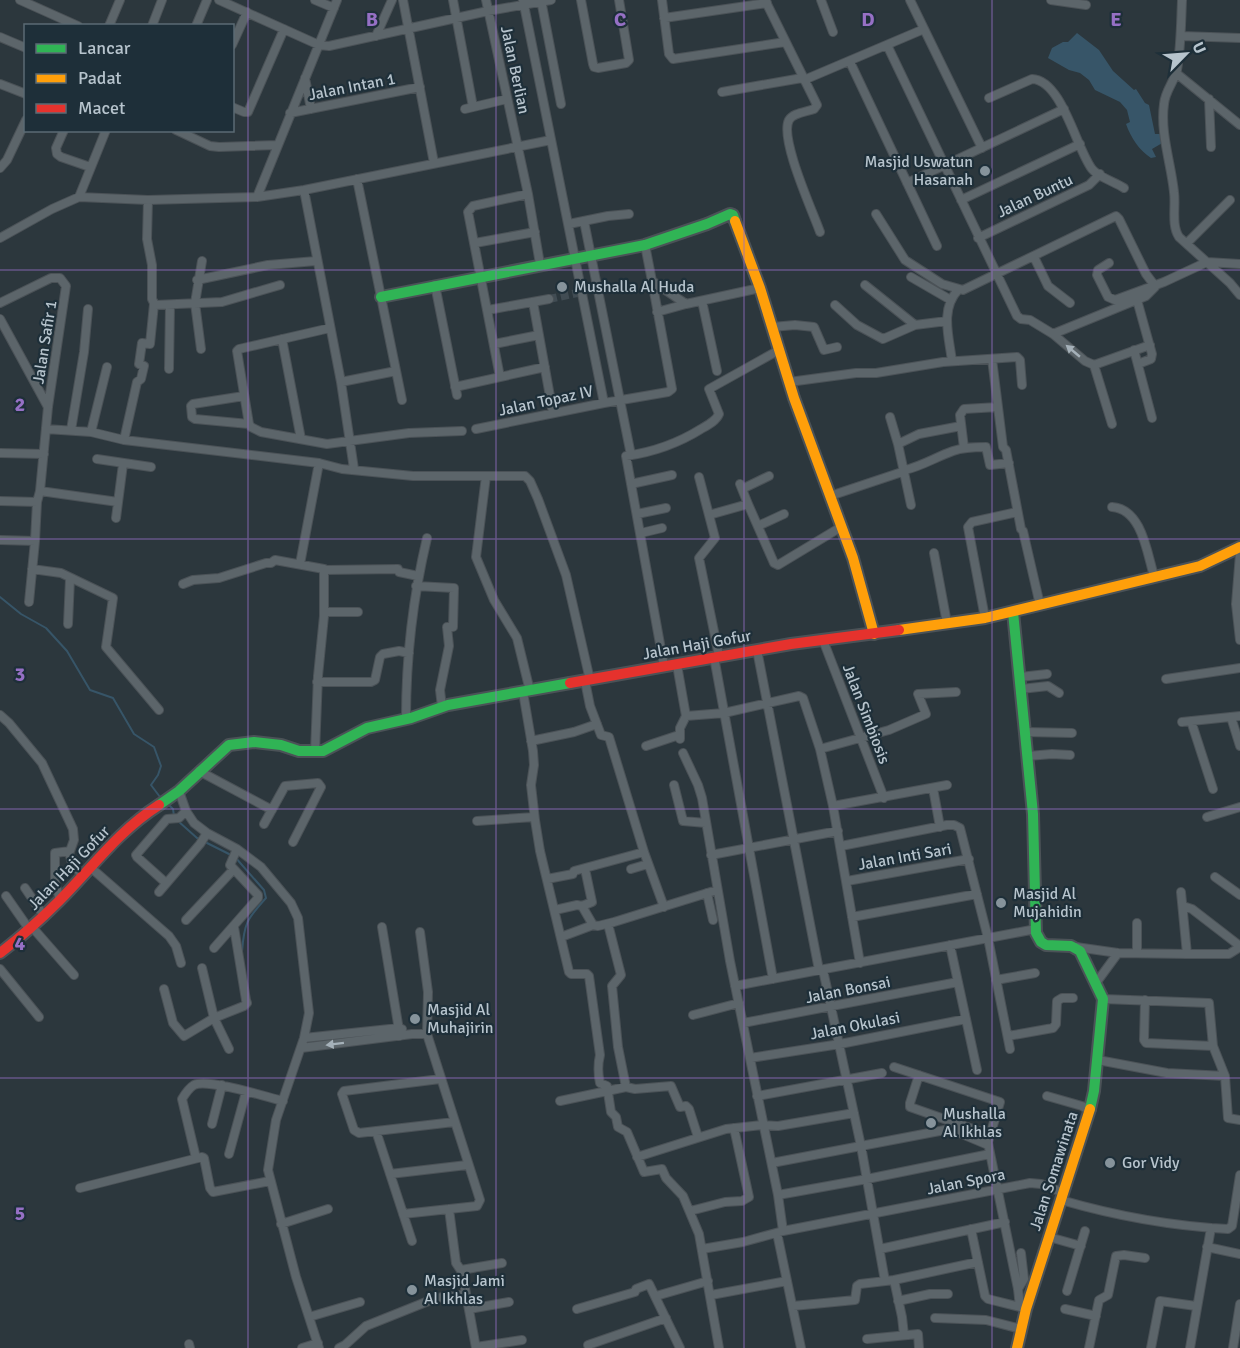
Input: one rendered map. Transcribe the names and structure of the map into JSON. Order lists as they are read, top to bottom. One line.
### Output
{"streets":{"street":["Jalan Berlian","Jalan Intan 1","Jalan Buntu","Jalan Safir 1","Jalan Topaz IV","Jalan Haji Gofur","Jalan Simbiosis","Jalan Inti Sari","Jalan Bonsai","Jalan Okulasi","Jalan Somawinata","Jalan Spora"]},"crossings":[["Jalan Haji Gofur","Jalan Simbiosis"],["Jalan Somawinata","Jalan Spora"]],"places":["Masjid Uswatun Hasanah","Mushalla Al Huda","Masjid Al Mujahidin","Masjid Al Muhajirin","Mushalla Al Ikhlas","Gor Vidy","Masjid Jami Al Ikhlas"],"legend":["Lancar","Padat","Macet"],"north":"top right","grid":{"columns":["B","C","D","E"],"rows":["2","3","4","5"]}}
